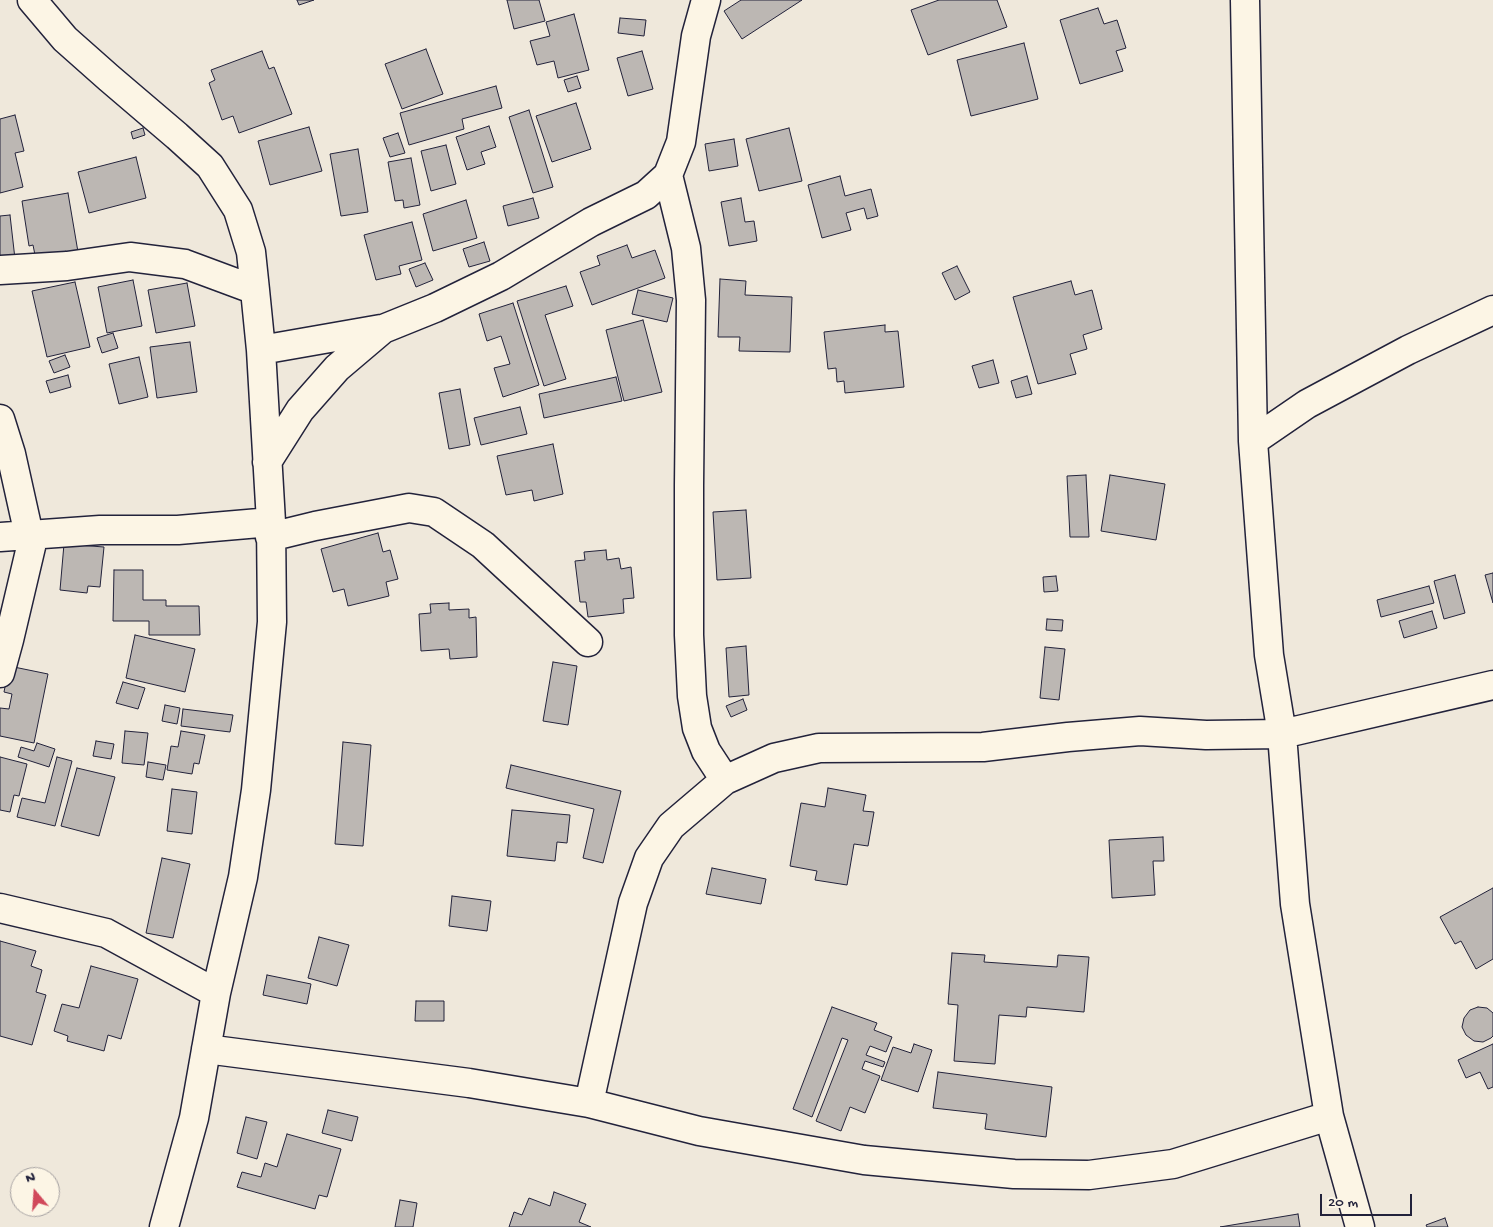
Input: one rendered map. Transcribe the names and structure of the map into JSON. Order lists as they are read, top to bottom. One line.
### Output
{"scale_bar":"20 m","north":"top"}
